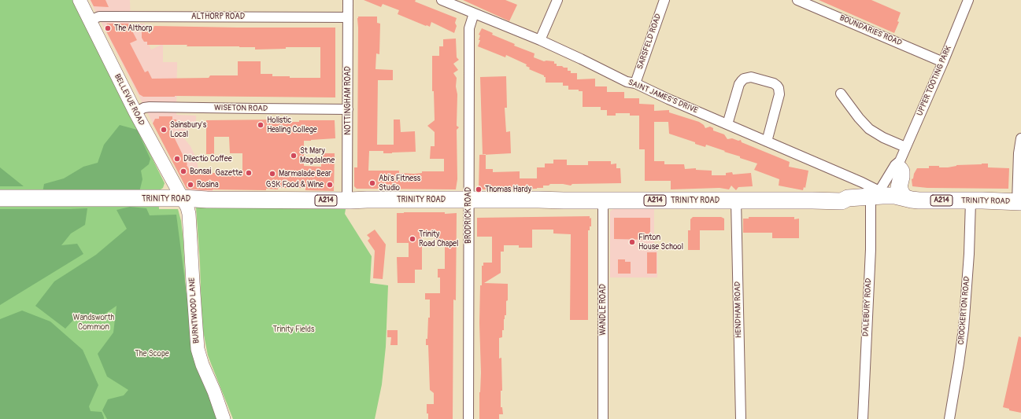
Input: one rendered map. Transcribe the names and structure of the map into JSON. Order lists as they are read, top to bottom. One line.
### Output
{"streets":{"highway":["TRINITY ROAD","A214"],"main road":["BELLEVUE ROAD","BURNTWOOD LANE"],"street":["ALTHORP ROAD","BOUNDARIES ROAD","SARSFELD ROAD","UPPER TOOTING PARK","SAINT JAMES'S DRIVE","NOTTINGHAM ROAD","WISETON ROAD","BRODRICK ROAD","DALEBURY ROAD","WANDLE ROAD","HENDHAM ROAD","CROCKERTON ROAD"]},"crossings":[["ALTHORP ROAD","BELLEVUE ROAD"],["ALTHORP ROAD","NOTTINGHAM ROAD"],["BOUNDARIES ROAD","UPPER TOOTING PARK"],["SARSFELD ROAD","SAINT JAMES'S DRIVE"],["UPPER TOOTING PARK","SAINT JAMES'S DRIVE"],["UPPER TOOTING PARK","TRINITY ROAD"],["UPPER TOOTING PARK","DALEBURY ROAD"],["SAINT JAMES'S DRIVE","TRINITY ROAD"],["SAINT JAMES'S DRIVE","BRODRICK ROAD"],["SAINT JAMES'S DRIVE","DALEBURY ROAD"],["BELLEVUE ROAD","WISETON ROAD"],["BELLEVUE ROAD","TRINITY ROAD"],["BELLEVUE ROAD","BURNTWOOD LANE"],["NOTTINGHAM ROAD","WISETON ROAD"],["NOTTINGHAM ROAD","TRINITY ROAD"],["TRINITY ROAD","BRODRICK ROAD"],["TRINITY ROAD","DALEBURY ROAD"],["TRINITY ROAD","WANDLE ROAD"],["TRINITY ROAD","HENDHAM ROAD"],["TRINITY ROAD","BURNTWOOD LANE"],["TRINITY ROAD","CROCKERTON ROAD"]],"parks":["Wandsworth Common","Trinity Fields","The Scope"],"places":["The Althorp","Holistic Healing College","Sainsbury's Local","St Mary Magdalene","Dilectio Coffee","Bonsai","Gazette","Marmalade Bear","Abi's Fitness Studio","Rosina","GSK Food & Wine","Thomas Hardy","Trinity Road Chapel","Finton House School"]}
